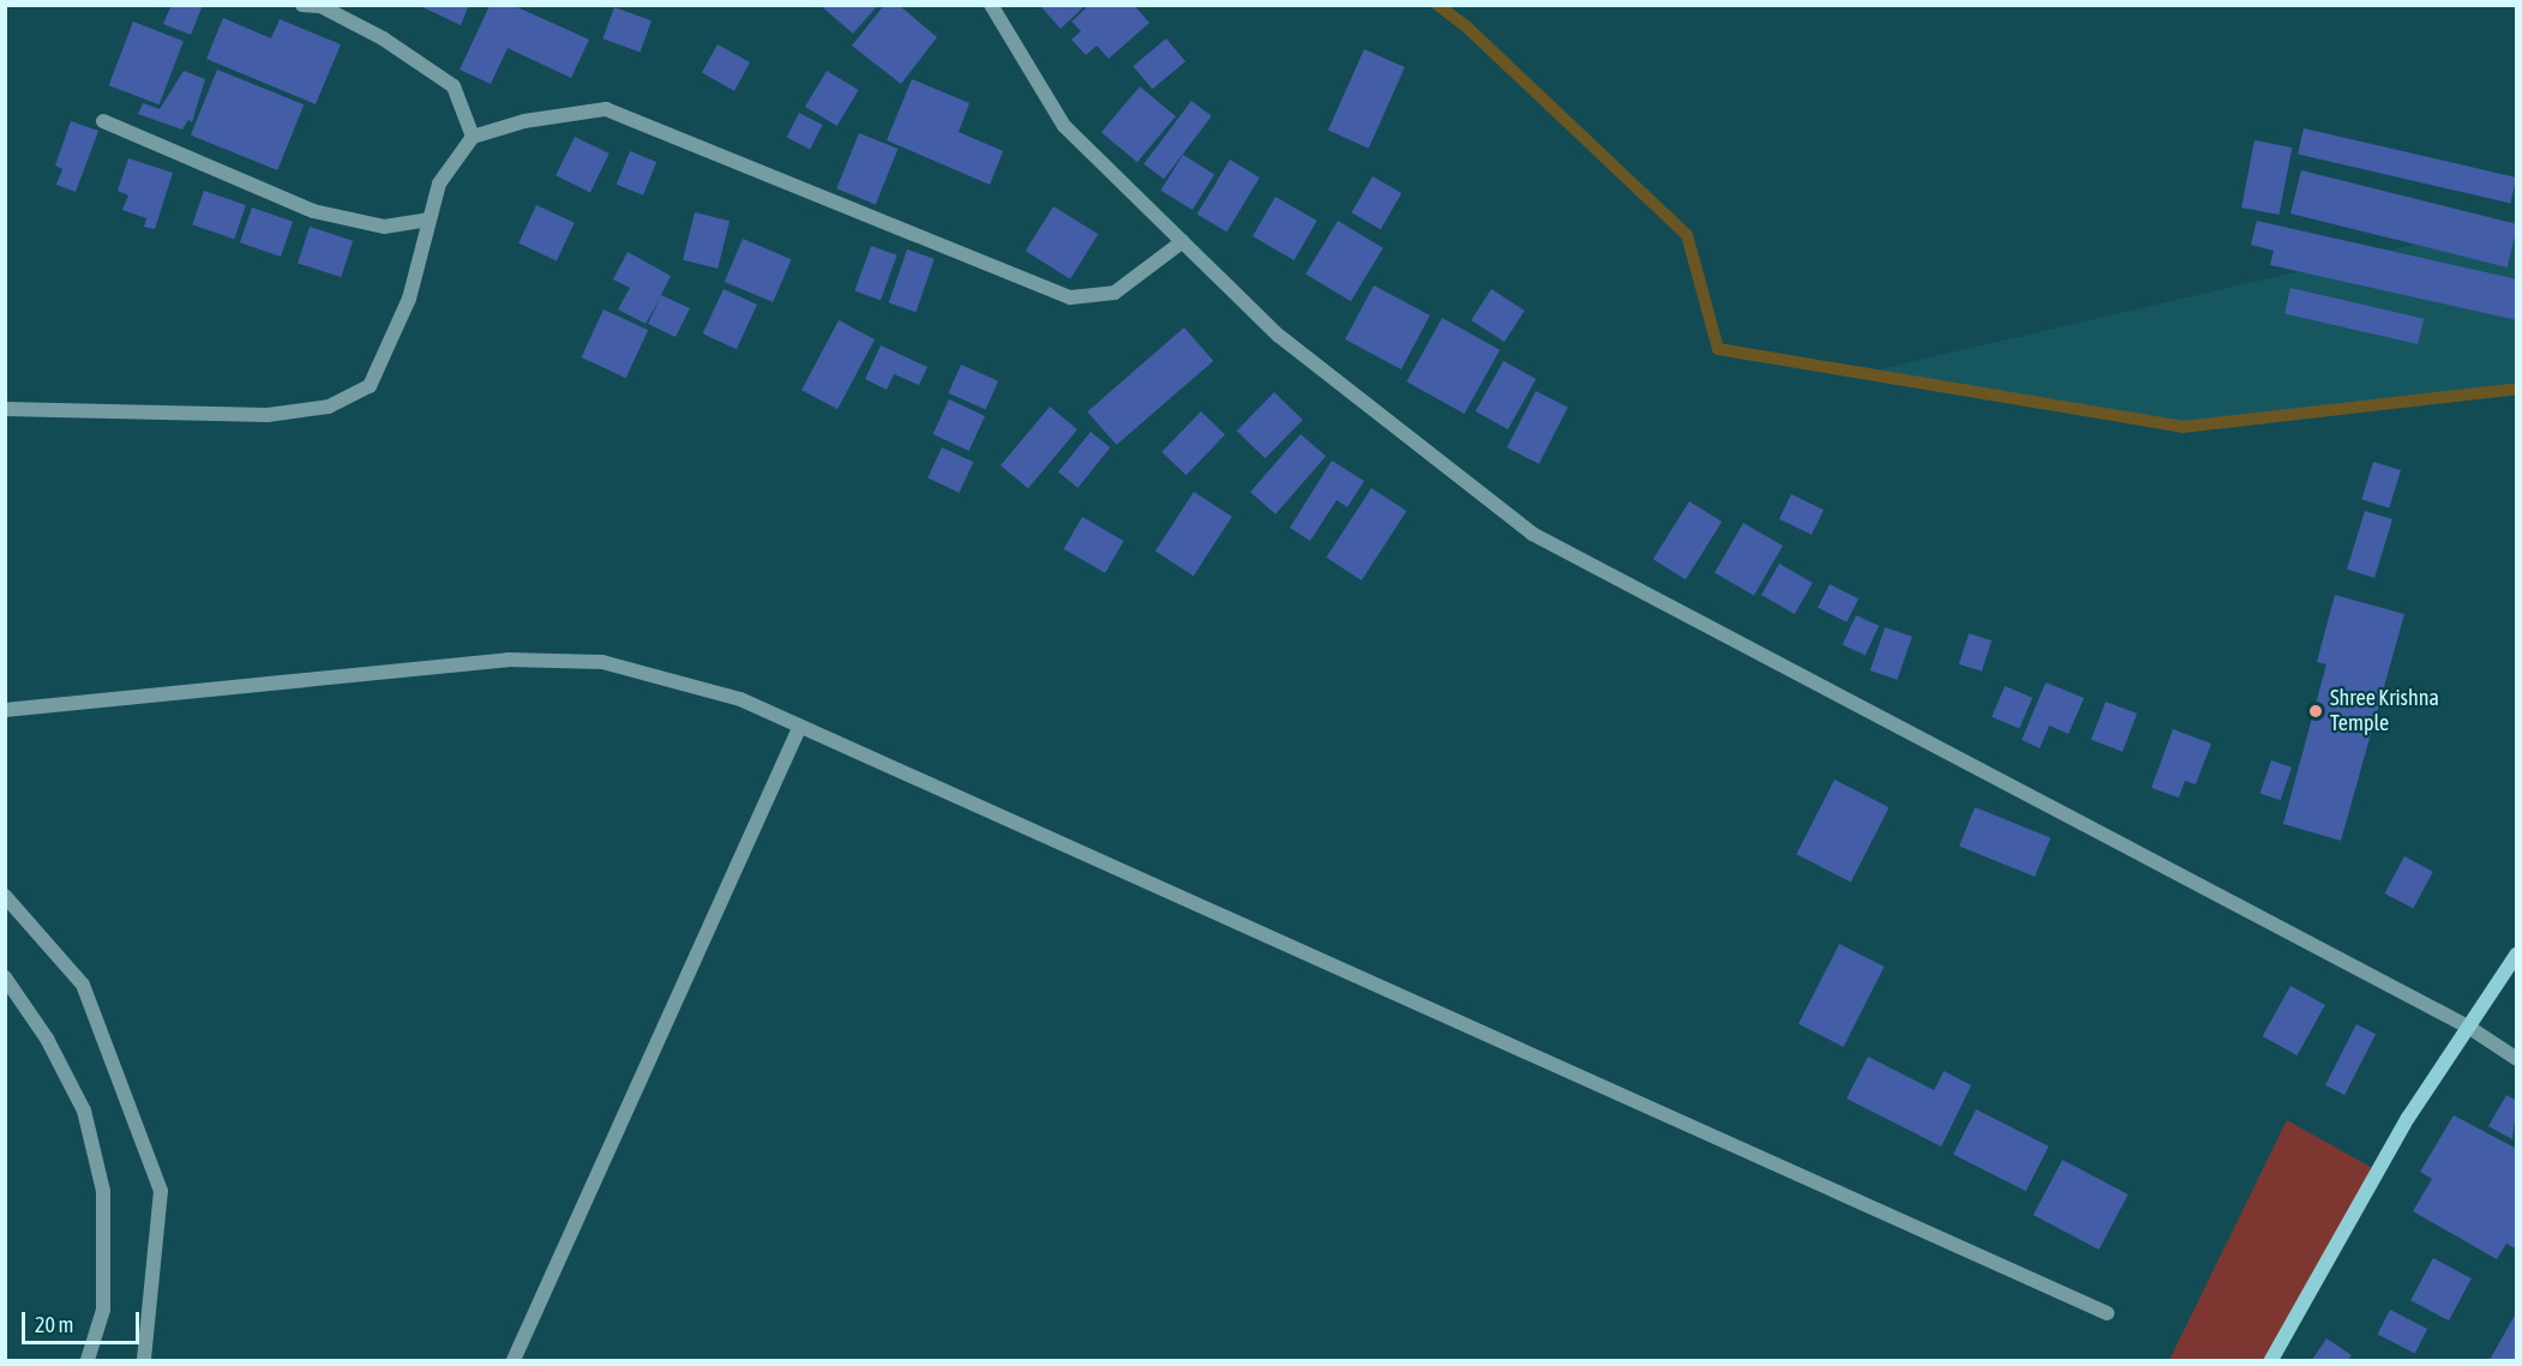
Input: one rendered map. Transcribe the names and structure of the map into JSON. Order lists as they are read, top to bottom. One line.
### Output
{"places":["Shree Krishna Temple"],"scale_bar":"20 m"}
